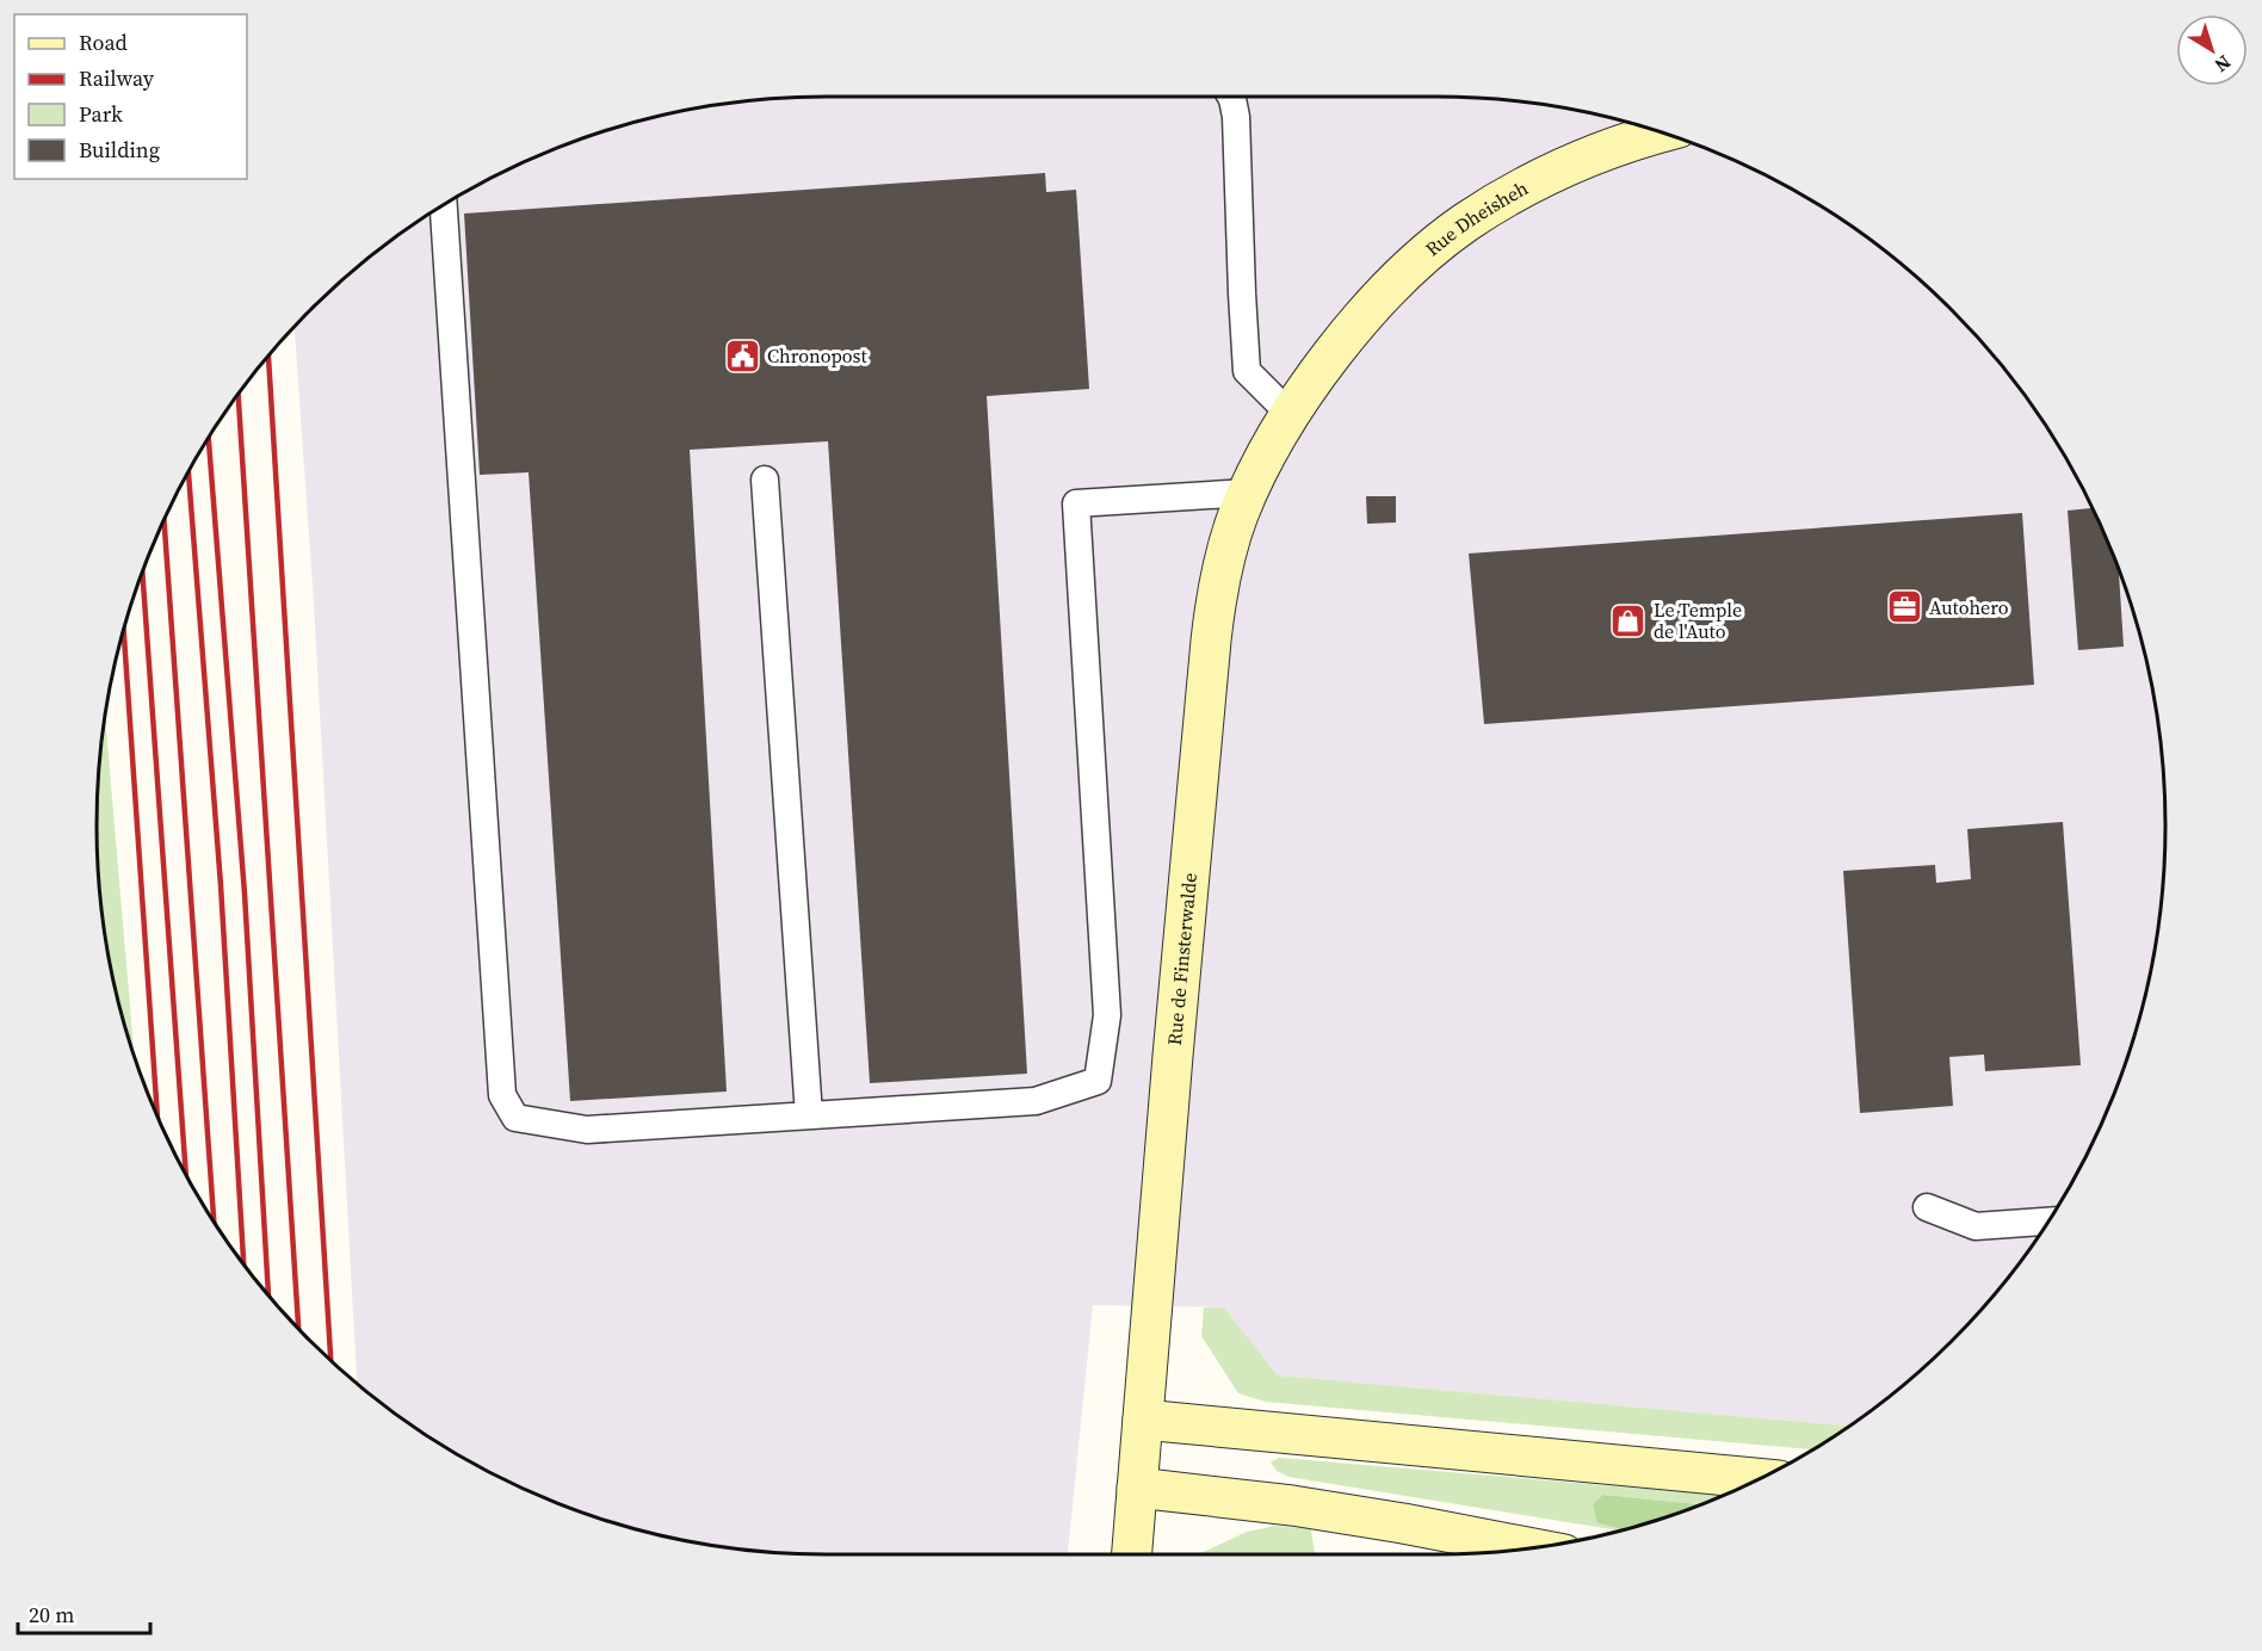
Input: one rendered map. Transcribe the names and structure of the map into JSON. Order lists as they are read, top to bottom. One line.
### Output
{"streets":{"street":["Rue Dheisheh","Rue de Finsterwalde"]},"crossings":[["Rue Dheisheh","Rue de Finsterwalde"]],"places":{"public building":["Chronopost"],"office":["Autohero"],"shop":["Le Temple de l'Auto"]},"legend":["Road","Railway","Park","Building"],"scale_bar":"20 m","north":"bottom right"}
